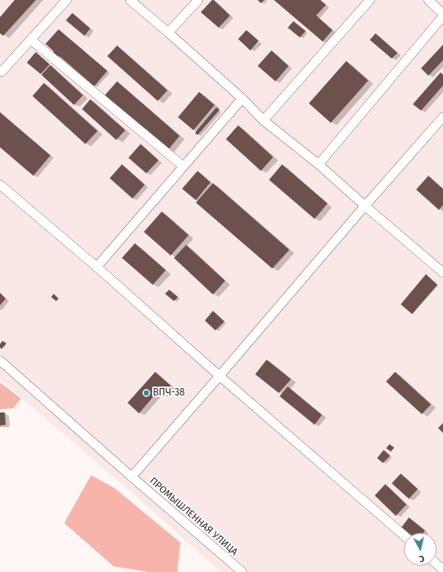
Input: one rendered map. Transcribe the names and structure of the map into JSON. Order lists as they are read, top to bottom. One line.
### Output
{"streets":{"street":["ПРОМЫШЛЕННАЯ УЛИЦА"]},"places":["ВПЧ-38"],"north":"bottom"}
